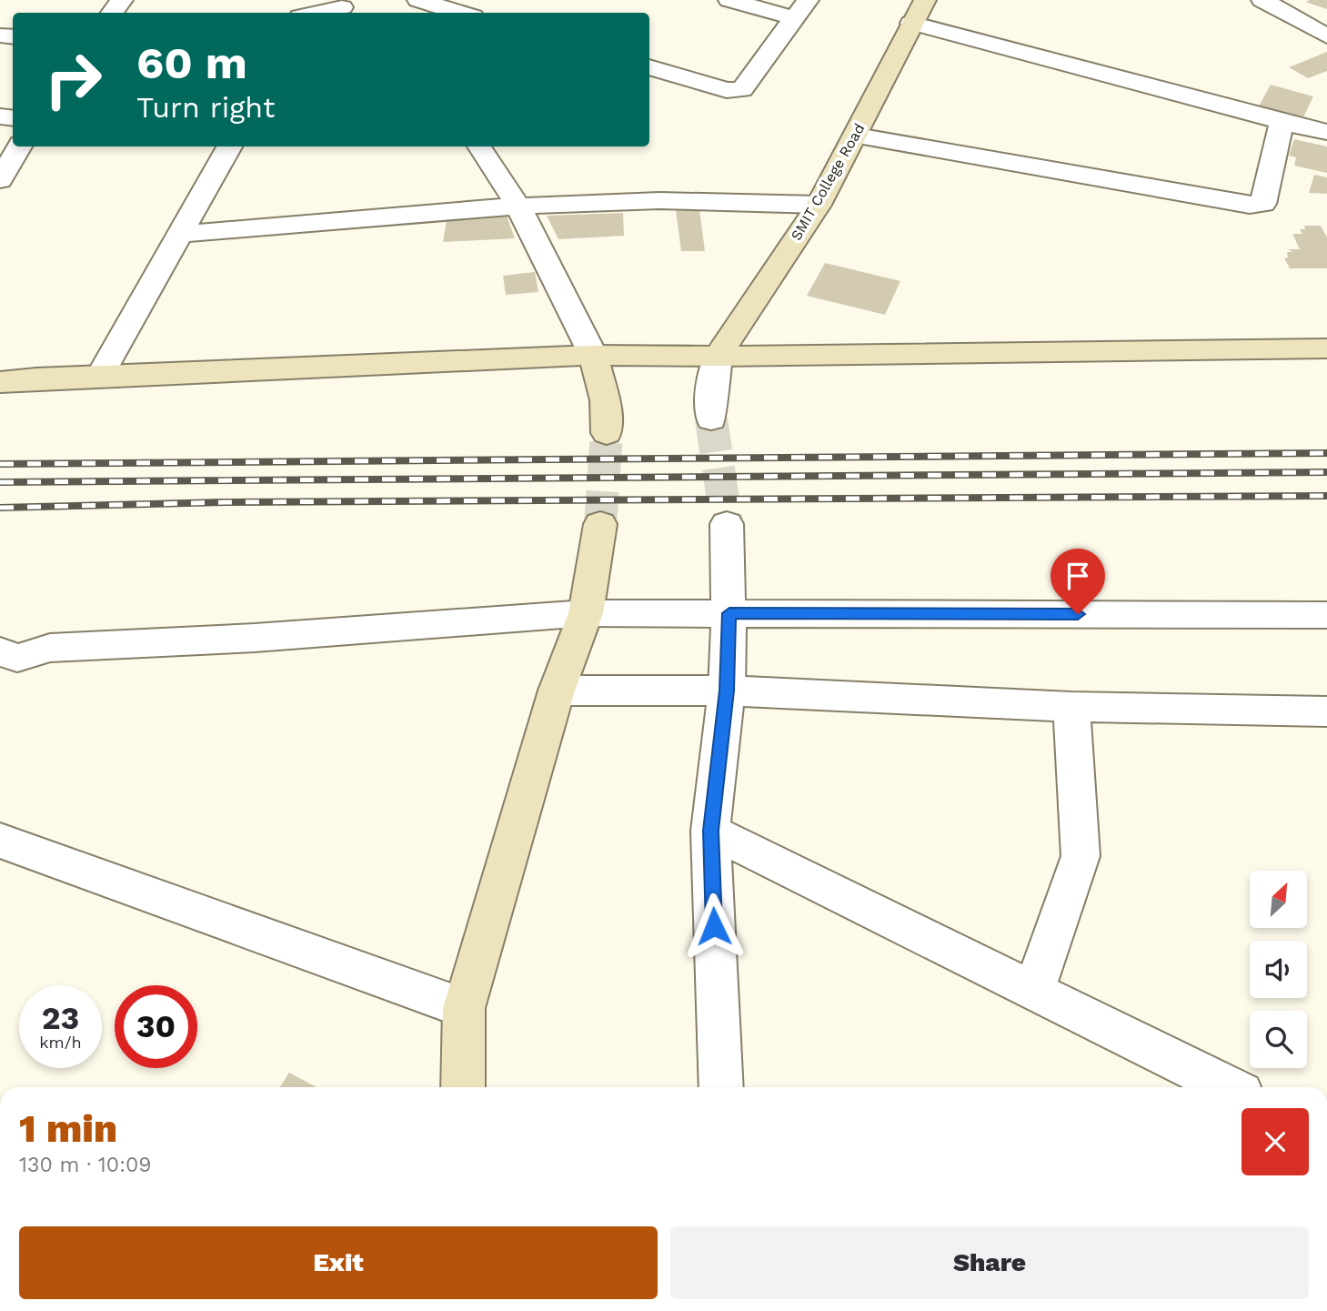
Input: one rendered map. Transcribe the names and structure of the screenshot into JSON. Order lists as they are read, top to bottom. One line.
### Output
{"streets":{"main road":["SMIT College Road"]},"north":"top right","page":{"turn":["60 m","Turn right"],"speed":"23 km/h","limit":"30","heading":["1 min","130 m · 10:09"],"buttons":["Exit","Share"]}}
